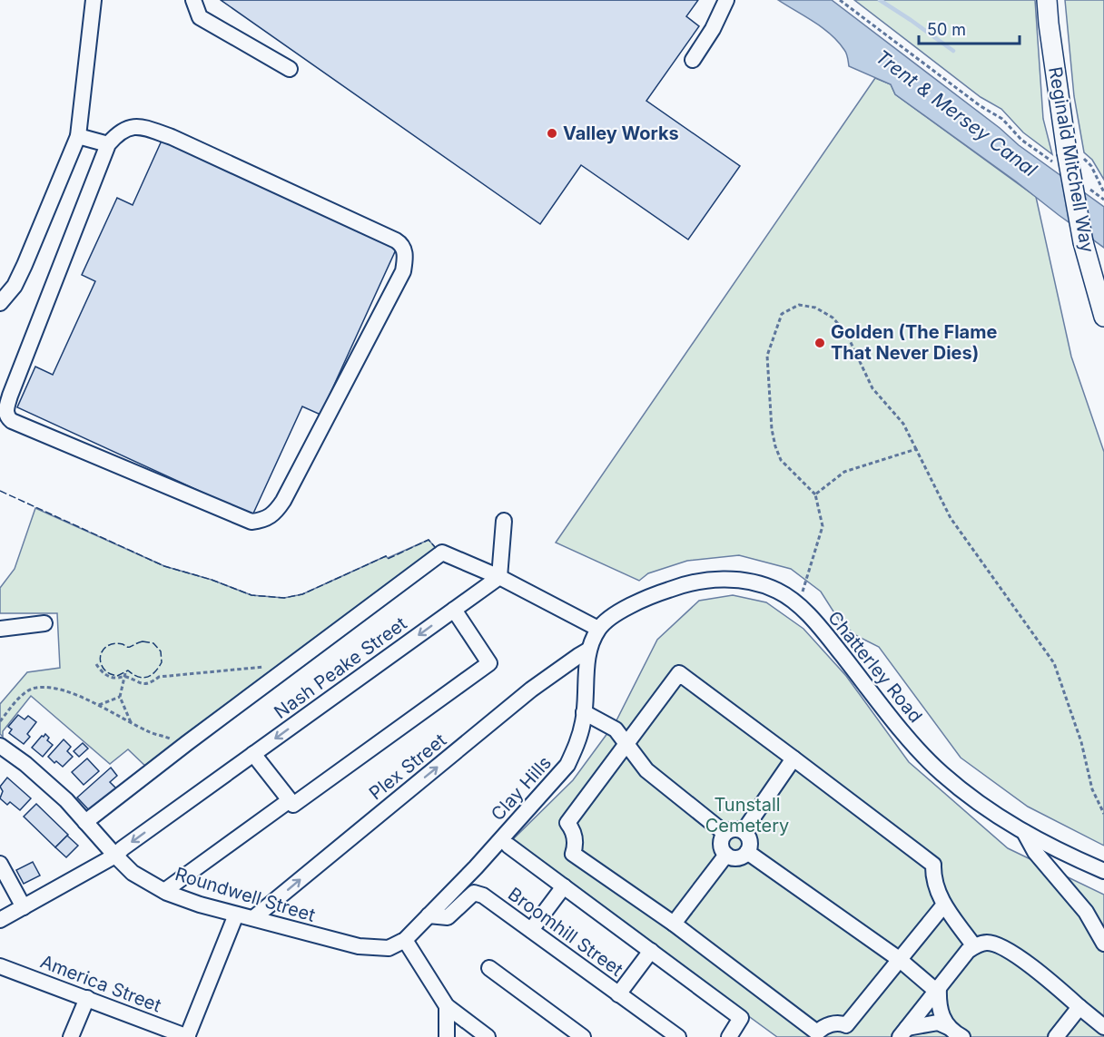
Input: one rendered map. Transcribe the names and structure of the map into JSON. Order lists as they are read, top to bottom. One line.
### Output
{"streets":{"main road":["Reginald Mitchell Way"],"street":["Chatterley Road","Nash Peake Street","Plex Street","Clay Hills","Roundwell Street","Broomhill Street","America Street"]},"crossings":[["Chatterley Road","Clay Hills"],["Nash Peake Street","Roundwell Street"],["Plex Street","Clay Hills"],["Plex Street","Roundwell Street"],["Clay Hills","Roundwell Street"],["Clay Hills","Broomhill Street"]],"one_way":["Plex Street"],"water":["Trent & Mersey Canal"],"parks":["Tunstall Cemetery"],"places":["Valley Works","Golden (The Flame That Never Dies)"],"scale_bar":"50 m"}
